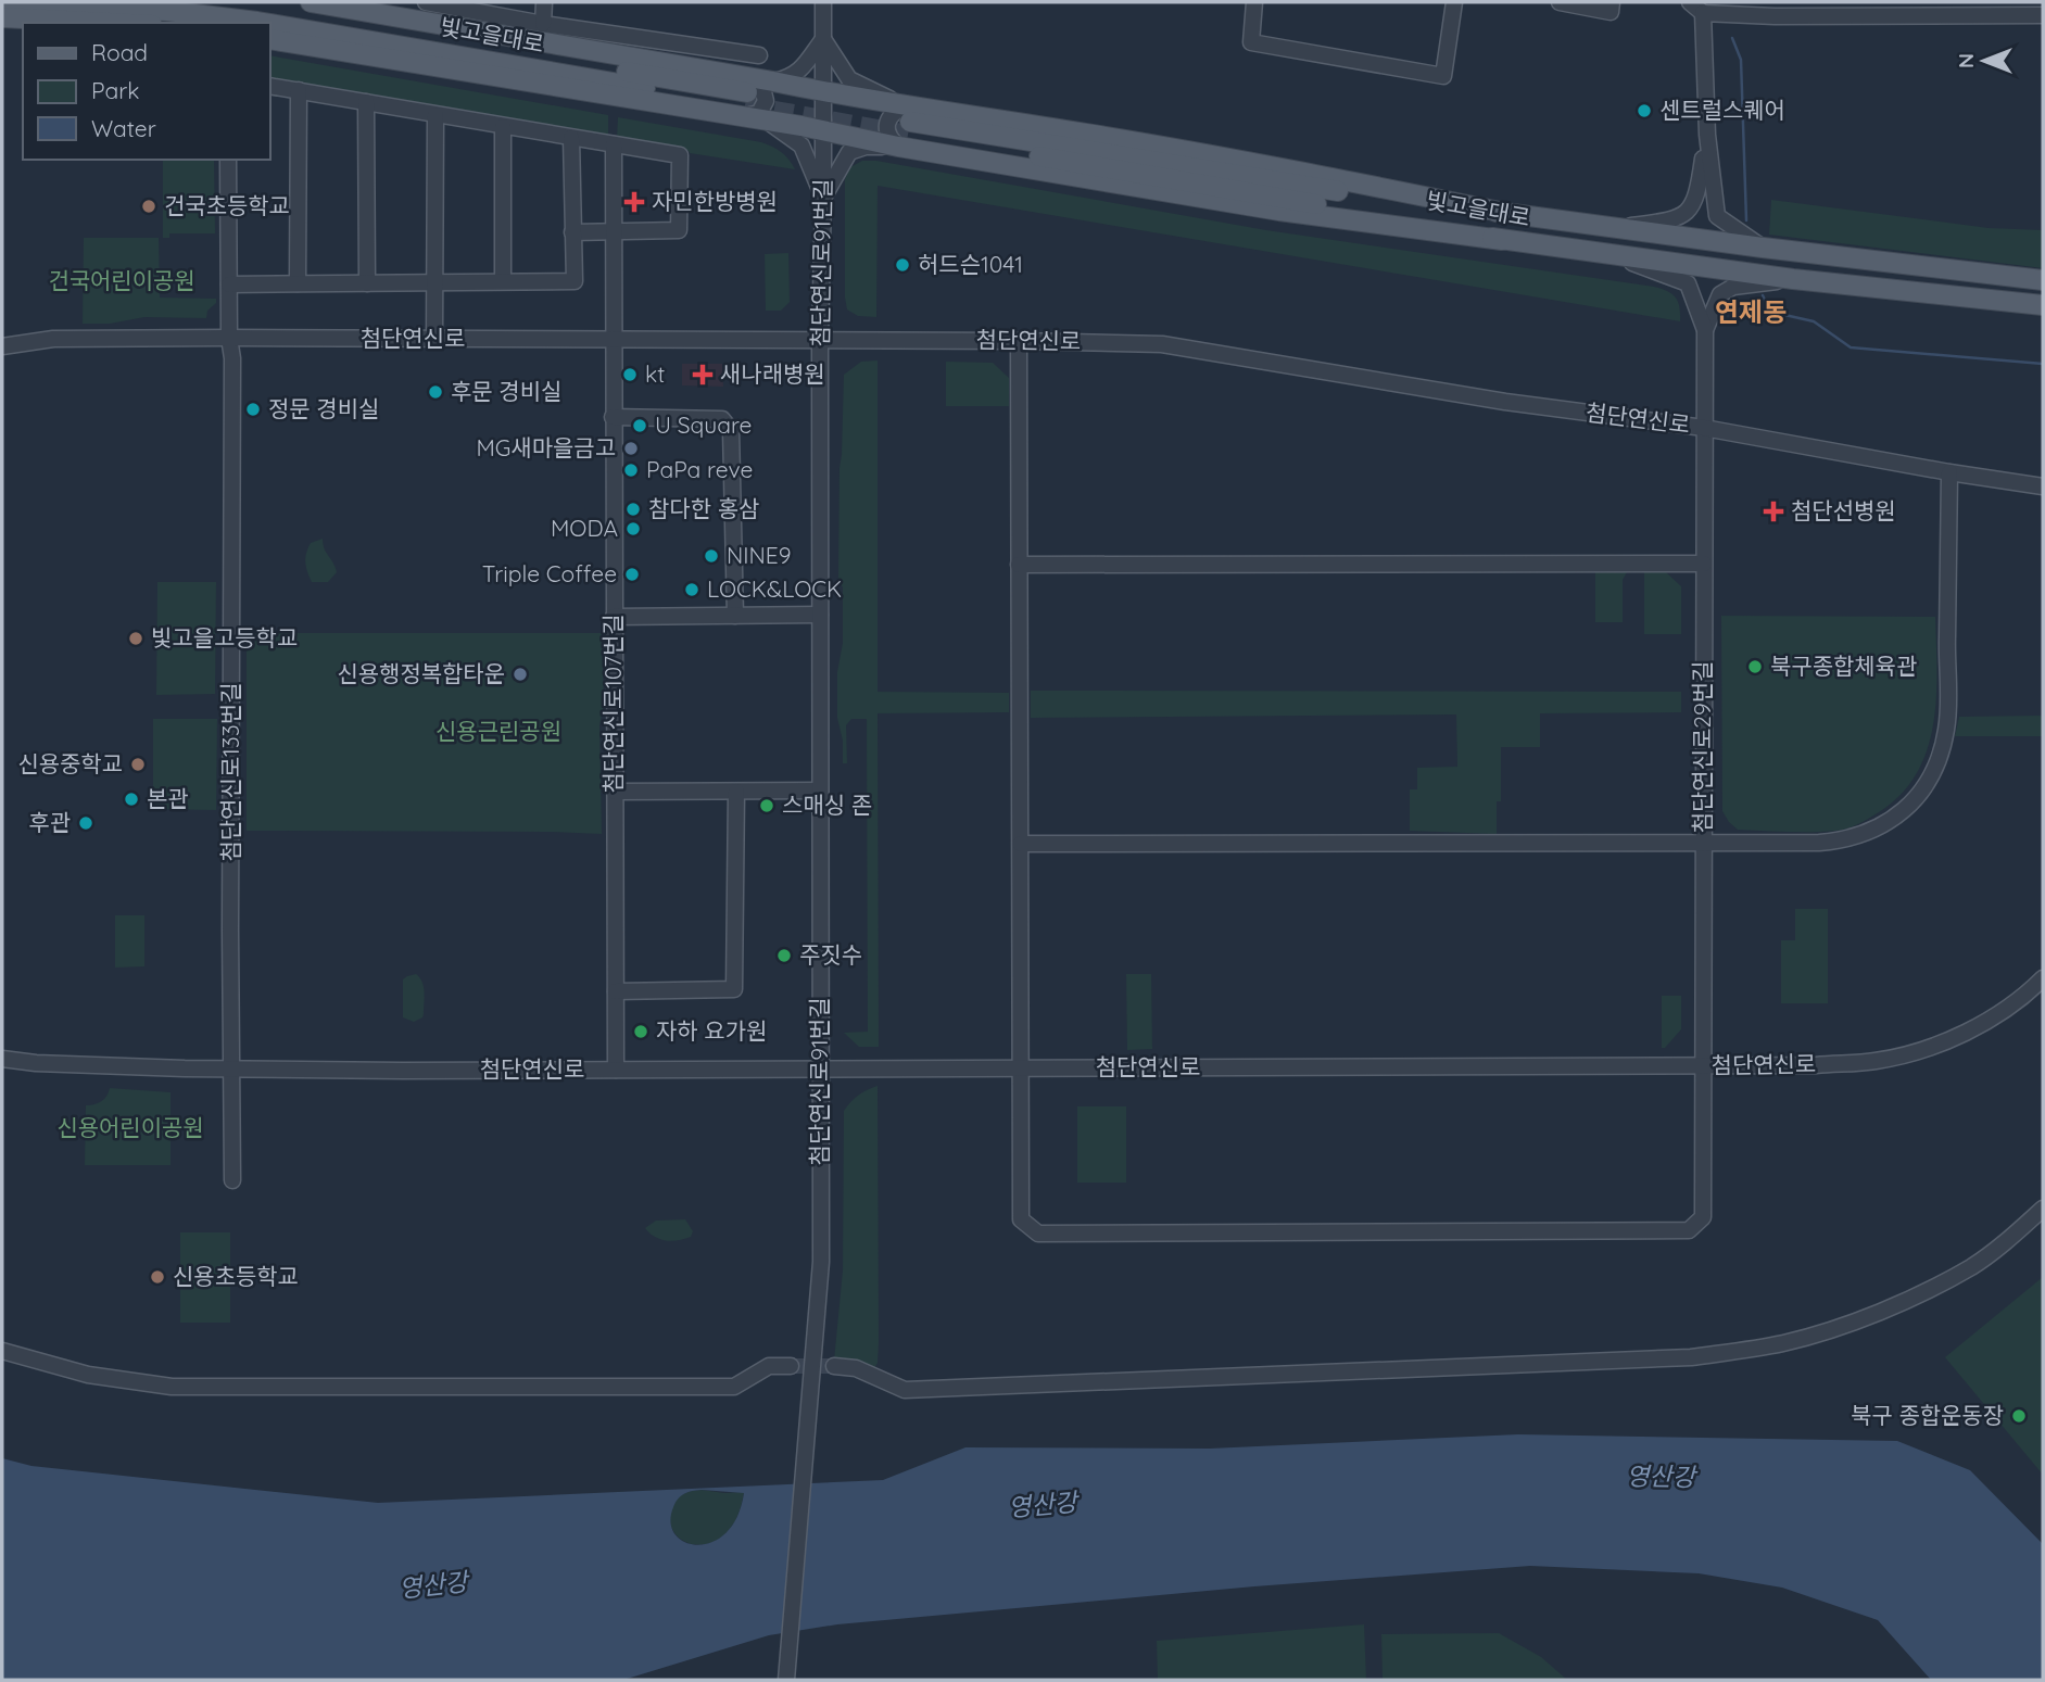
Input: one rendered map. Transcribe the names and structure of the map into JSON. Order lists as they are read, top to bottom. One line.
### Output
{"streets":{"main road":["빛고을대로"],"street":["첨단연신로91번길","첨단연신로","첨단연신로107번길","첨단연신로29번길","첨단연신로133번길"]},"crossings":[["첨단연신로91번길","첨단연신로"],["첨단연신로","첨단연신로107번길"],["첨단연신로","첨단연신로29번길"],["첨단연신로","첨단연신로133번길"]],"districts":["연제동"],"water":["영산강"],"parks":["건국어린이공원","신용근린공원","신용어린이공원"],"places":{"other":["센트럴스퀘어","건국초등학교","허드슨1041","kt","후문 경비실","정문 경비실","U Square","MG새마을금고","PaPa reve","참다한 홍삼","MODA","NINE9","Triple Coffee","LOCK&LOCK","빛고을고등학교","북구종합체육관","신용행정복합타운","신용중학교","본관","스매싱 존","후관","주짓수","자하 요가원","신용초등학교","북구 종합운동장"],"health":["자민한방병원","새나래병원","첨단선병원"]},"legend":["Road","Park","Water"],"north":"left"}
